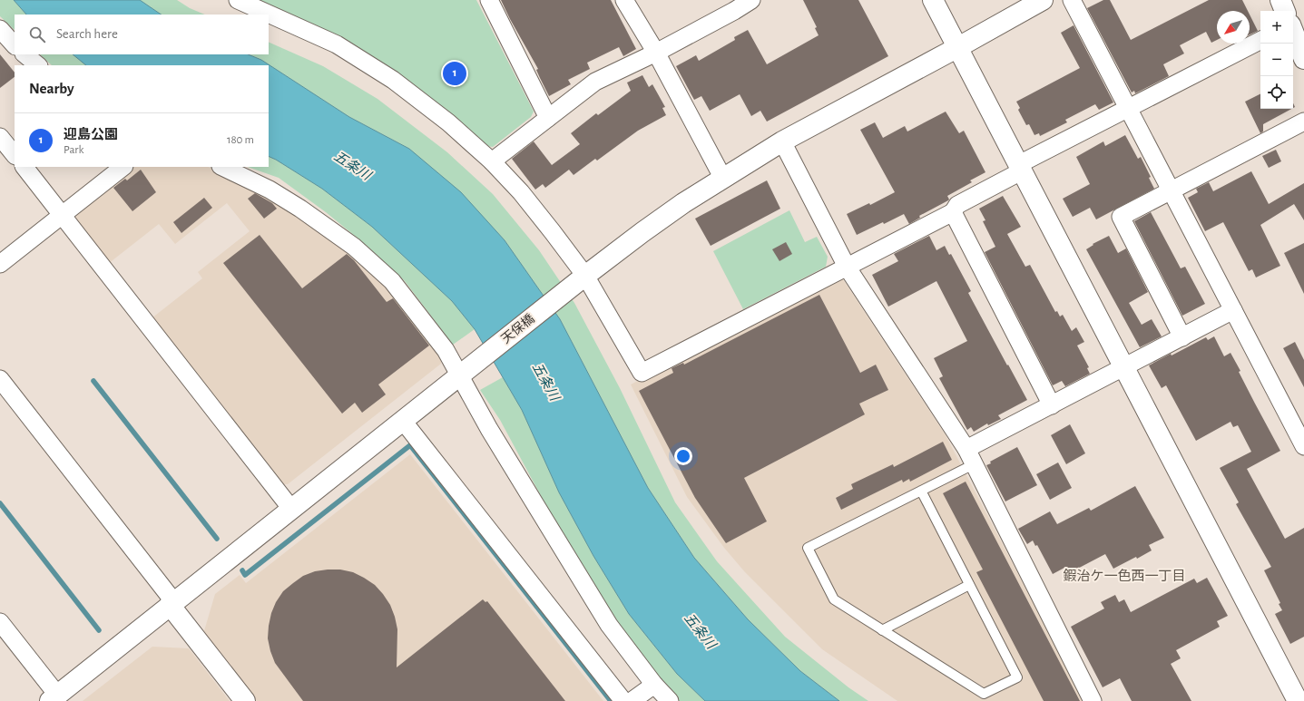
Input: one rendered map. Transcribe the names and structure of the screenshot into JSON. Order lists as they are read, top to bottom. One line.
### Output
{"streets":{"street":["天保橋"]},"districts":["鍜治ケ一色西一丁目"],"water":["五条川"],"north":"bottom left","page":{"map_buttons":["+","−"],"search":"Search here","pins":"1","heading":"Nearby","list":[{"mark":"1","name":"迎島公園","note":"Park","value":"180 m"}]}}
